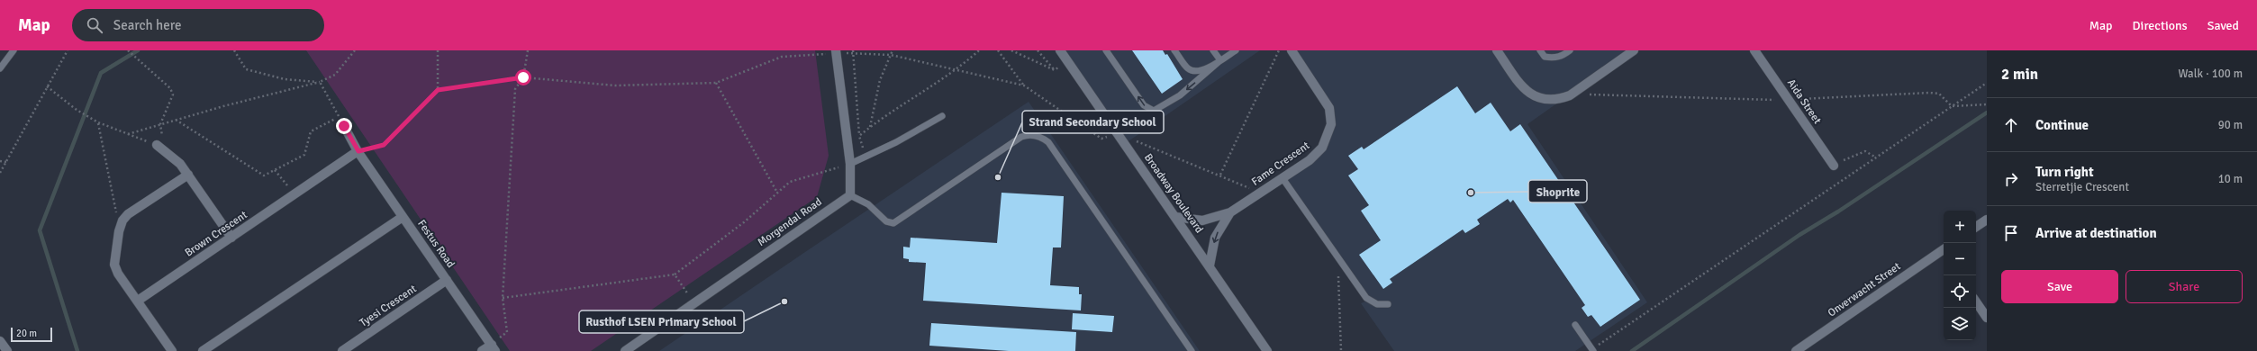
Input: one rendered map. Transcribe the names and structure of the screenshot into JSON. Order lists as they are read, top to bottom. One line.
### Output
{"streets":{"street":["Aida Street","Fame Crescent","Broadway Boulevard","Morgendal Road","Brown Crescent","Festus Road","Onverwacht Street","Tyesi Crescent"]},"crossings":[["Fame Crescent","Broadway Boulevard"],["Brown Crescent","Festus Road"],["Festus Road","Tyesi Crescent"]],"places":["Strand Secondary School","Shoprite","Rusthof LSEN Primary School"],"scale_bar":"20 m","page":{"header":"Map","search":"Search here","nav":["Map","Directions","Saved"],"heading":["2 min","Walk · 100 m"],"list":[["Continue","90 m"],["Turn right","Sterretjie Crescent","10 m"],"Arrive at destination"],"map_buttons":["+","−"],"buttons":["Save","Share"],"scale":"20 m"}}
